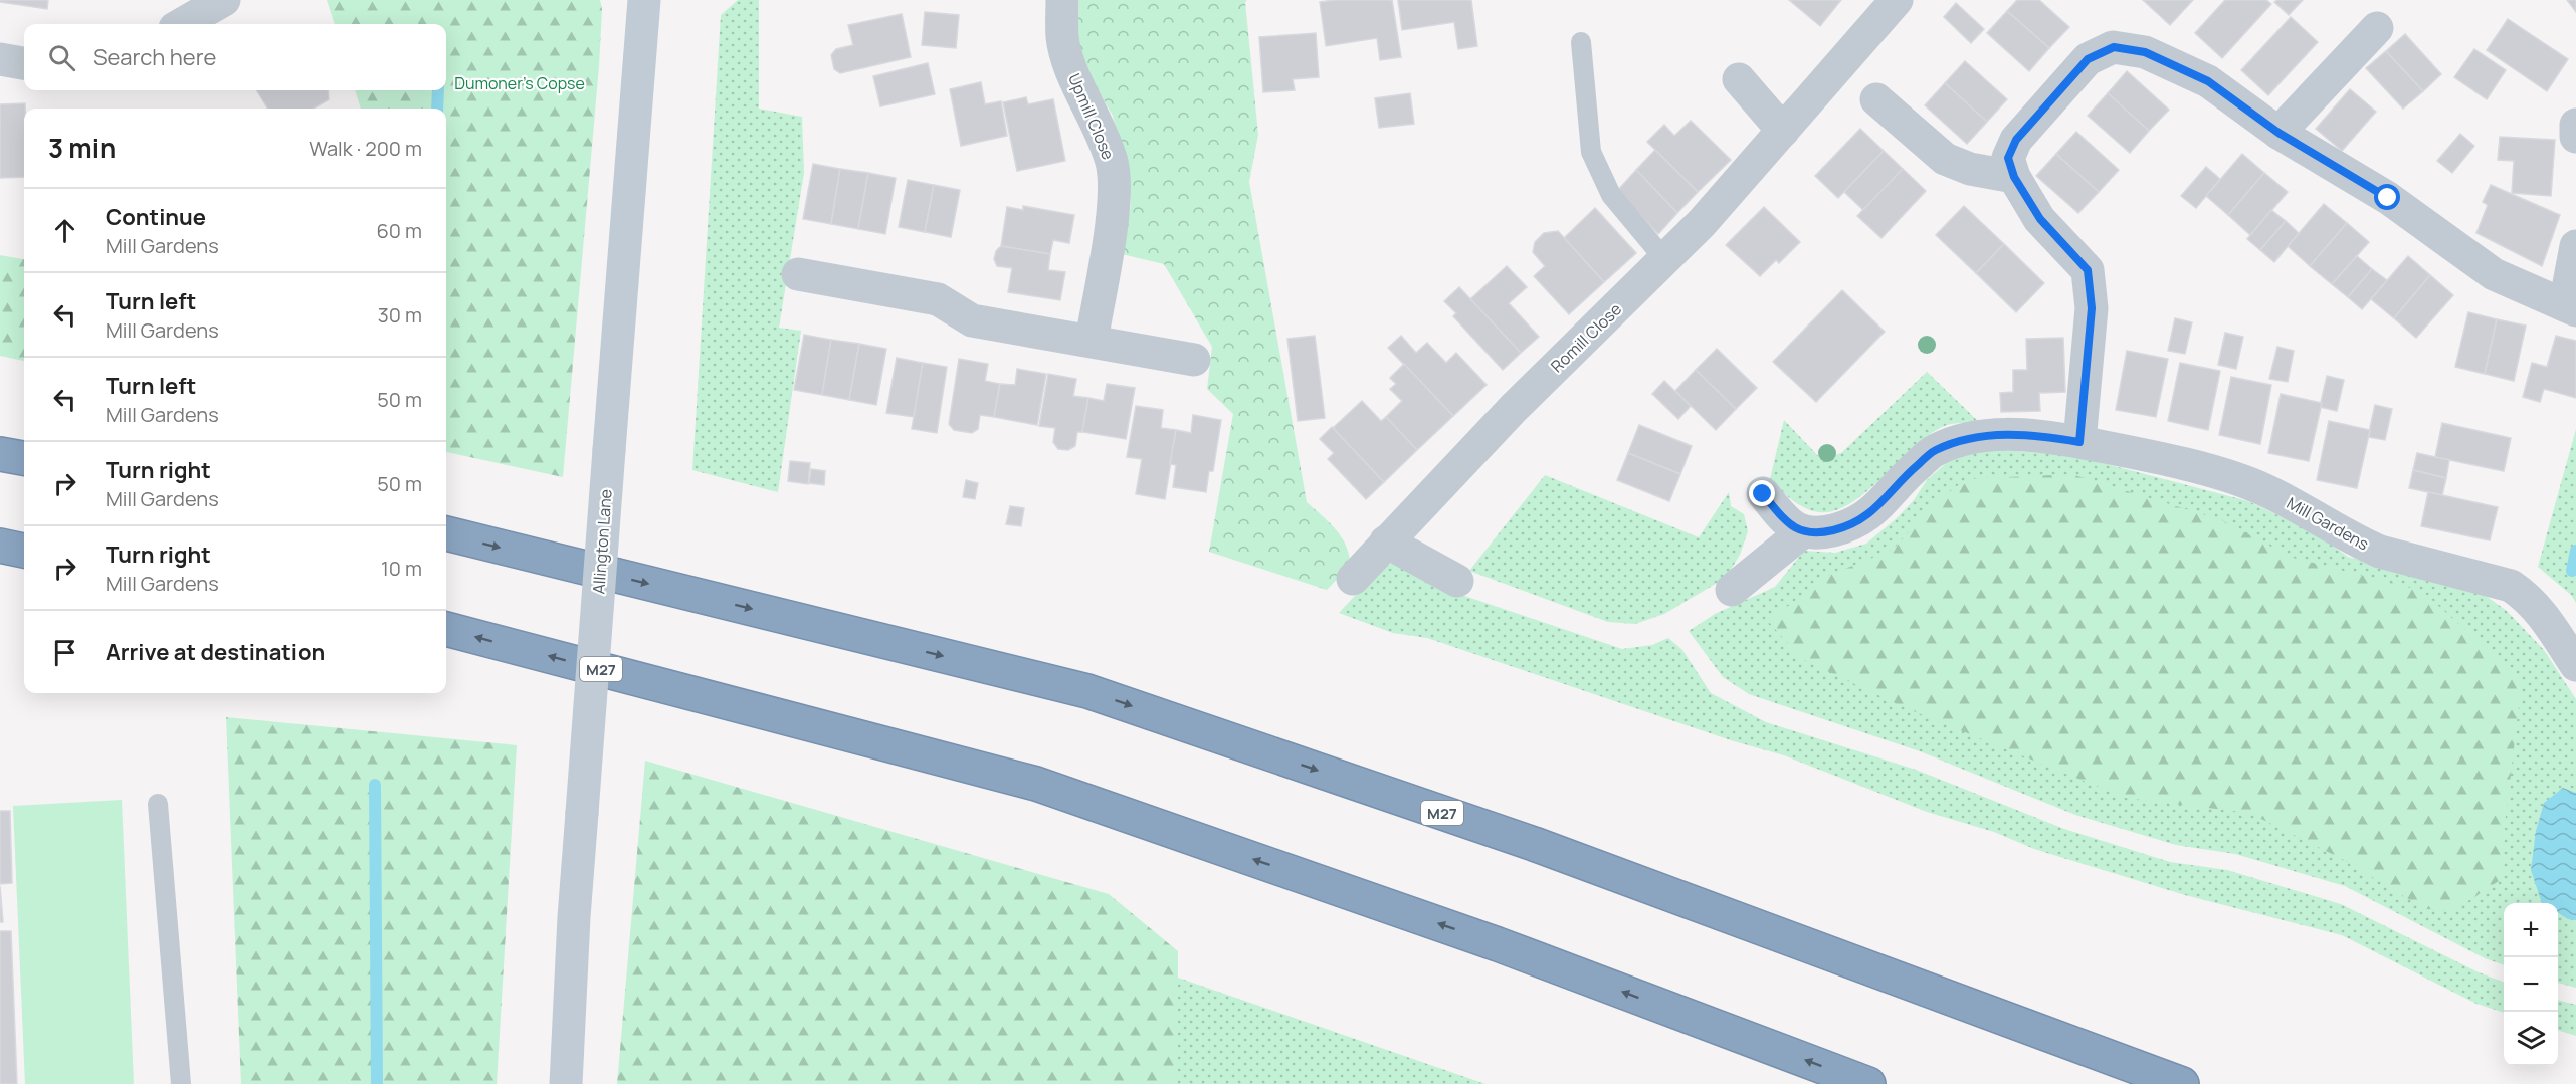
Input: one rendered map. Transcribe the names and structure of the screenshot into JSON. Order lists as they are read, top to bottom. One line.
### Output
{"streets":{"highway":["M27"],"street":["Upmill Close","Romill Close","Mill Gardens","Allington Lane"]},"parks":["Dumoner's Copse"],"page":{"search":"Search here","heading":["3 min","Walk · 200 m"],"list":[["Continue","Mill Gardens","60 m"],["Turn left","Mill Gardens","30 m"],["Turn left","Mill Gardens","50 m"],["Turn right","Mill Gardens","50 m"],["Turn right","Mill Gardens","10 m"],"Arrive at destination"],"map_buttons":["+","−"]}}
